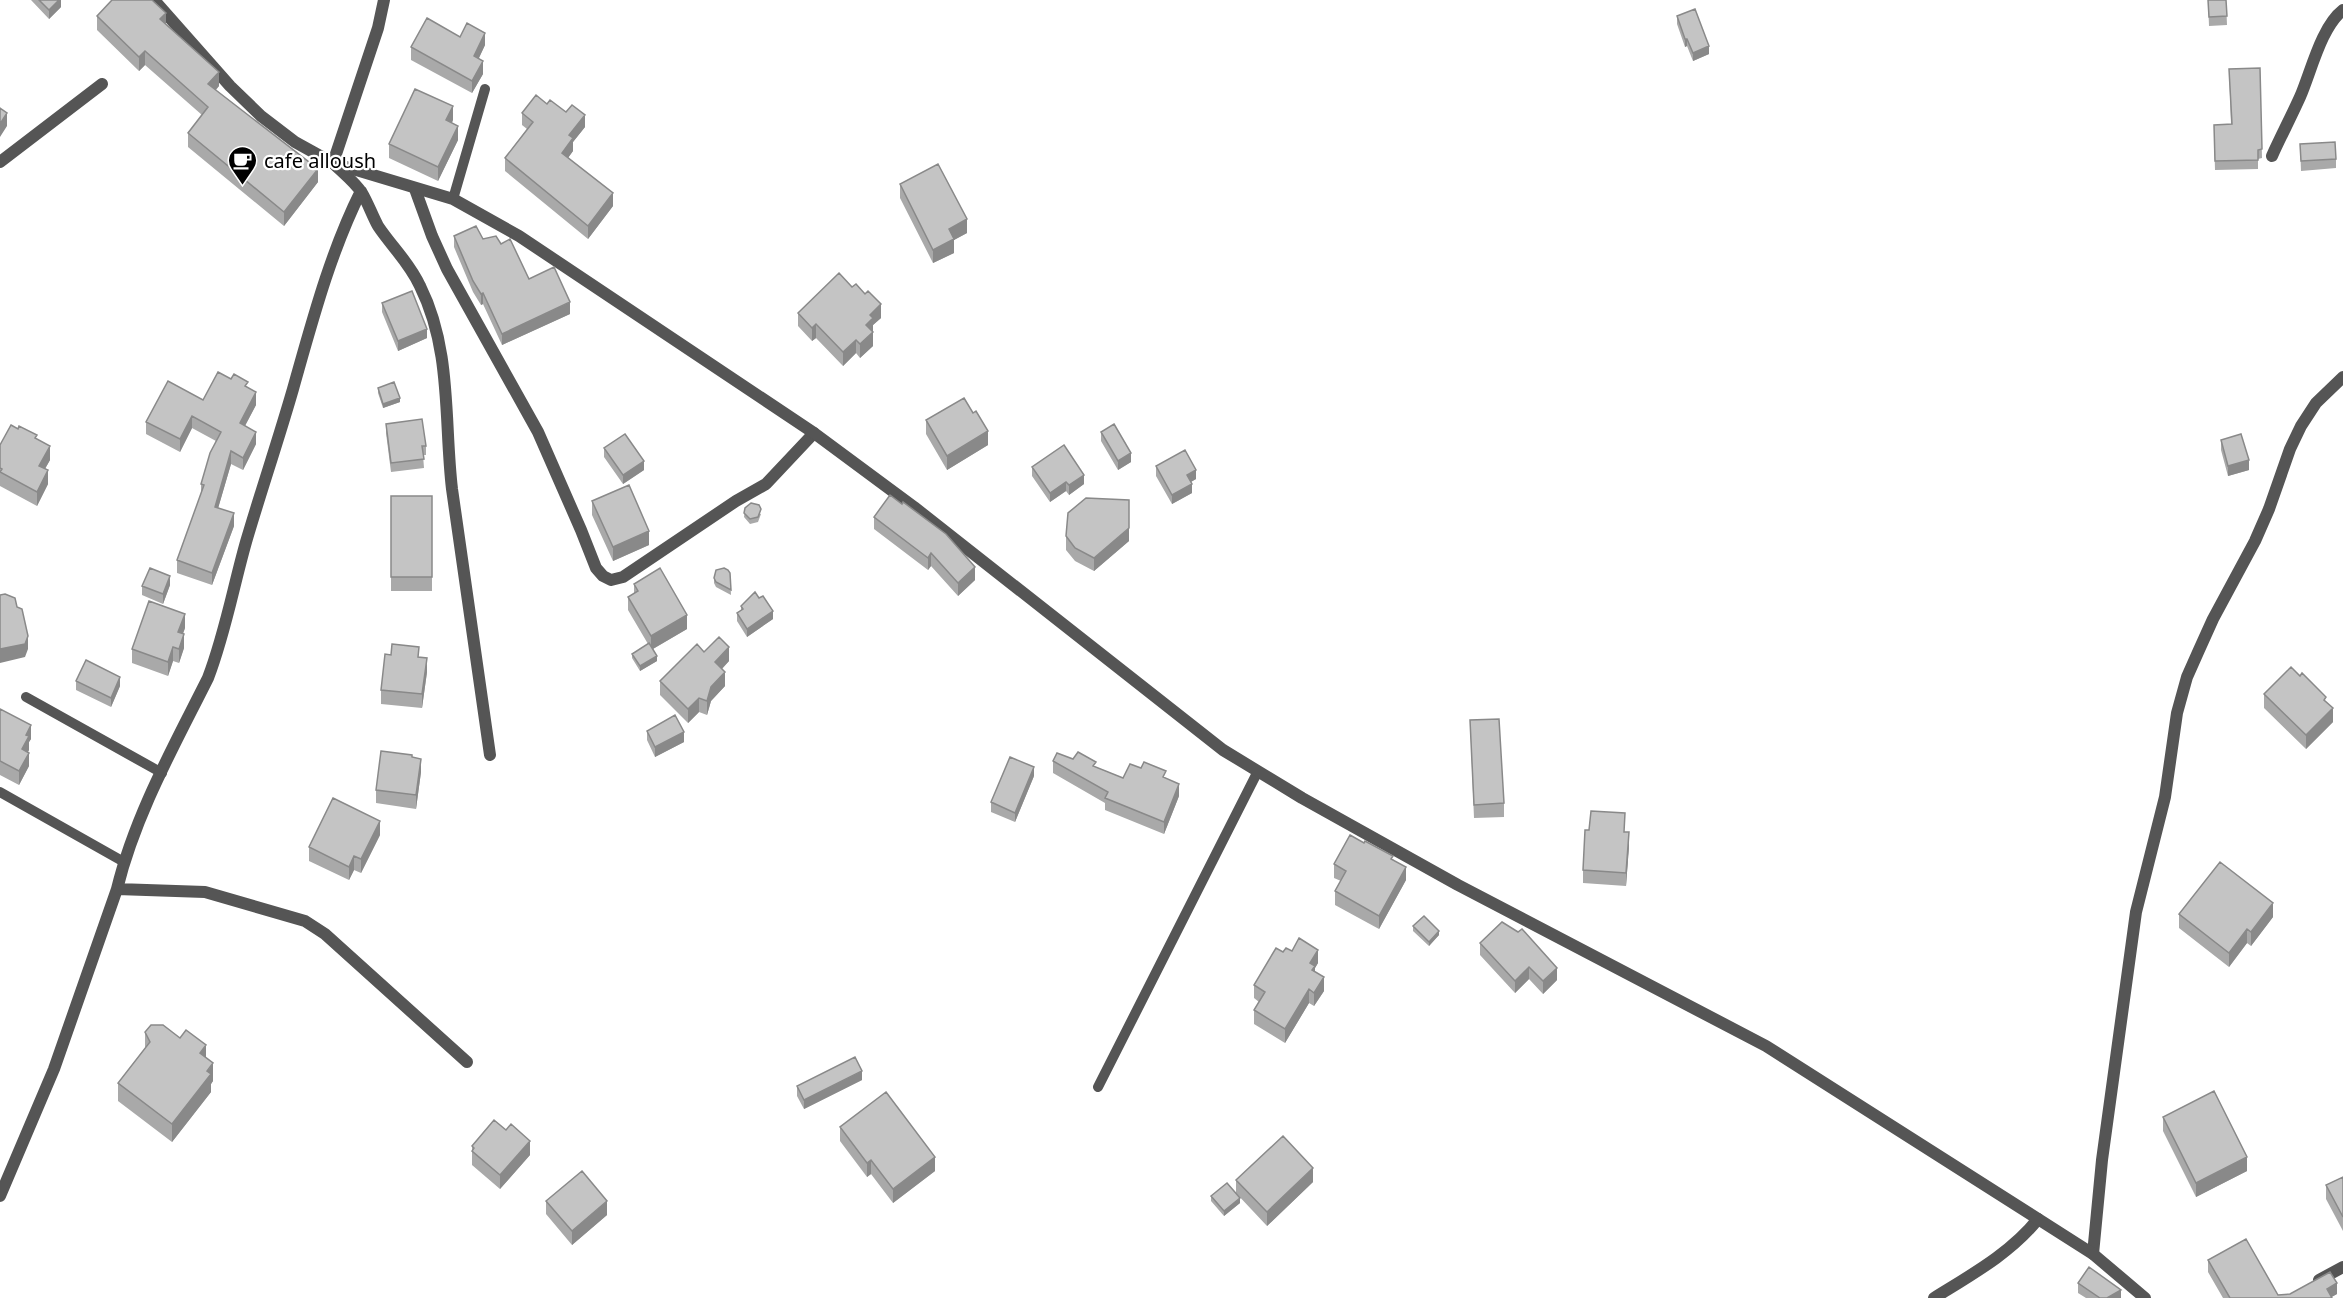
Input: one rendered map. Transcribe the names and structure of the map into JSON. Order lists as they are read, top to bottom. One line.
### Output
{"places":{"cafe":["cafe alloush"]}}
